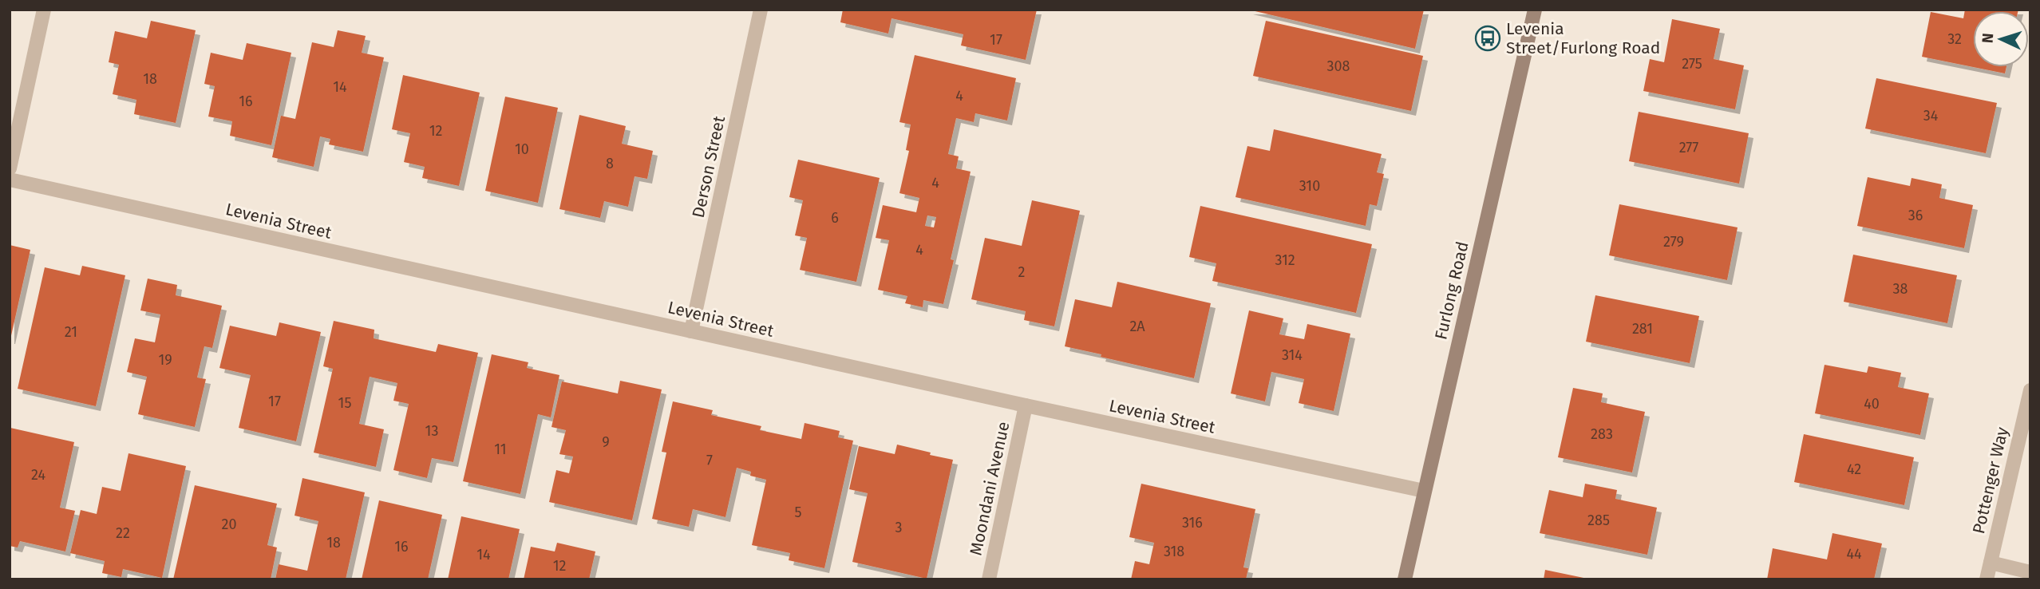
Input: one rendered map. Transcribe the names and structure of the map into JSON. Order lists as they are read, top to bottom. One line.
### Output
{"streets":{"main road":["Furlong Road"],"street":["Derson Street","Levenia Street","Pottenger Way","Moondani Avenue"]},"crossings":[["Derson Street","Levenia Street"],["Levenia Street","Furlong Road"],["Levenia Street","Moondani Avenue"]],"places":{"bus stop":["Levenia Street/Furlong Road"]},"house_numbers":["32","17","275","308","18","14","4","16","34","12","277","10","8","4","310","36","6","279","4","312","2","38","2A","281","21","314","19","17","15","40","13","283","9","11","7","42","24","5","285","316","20","3","22","18","16","318","44","14","12"],"north":"left"}
